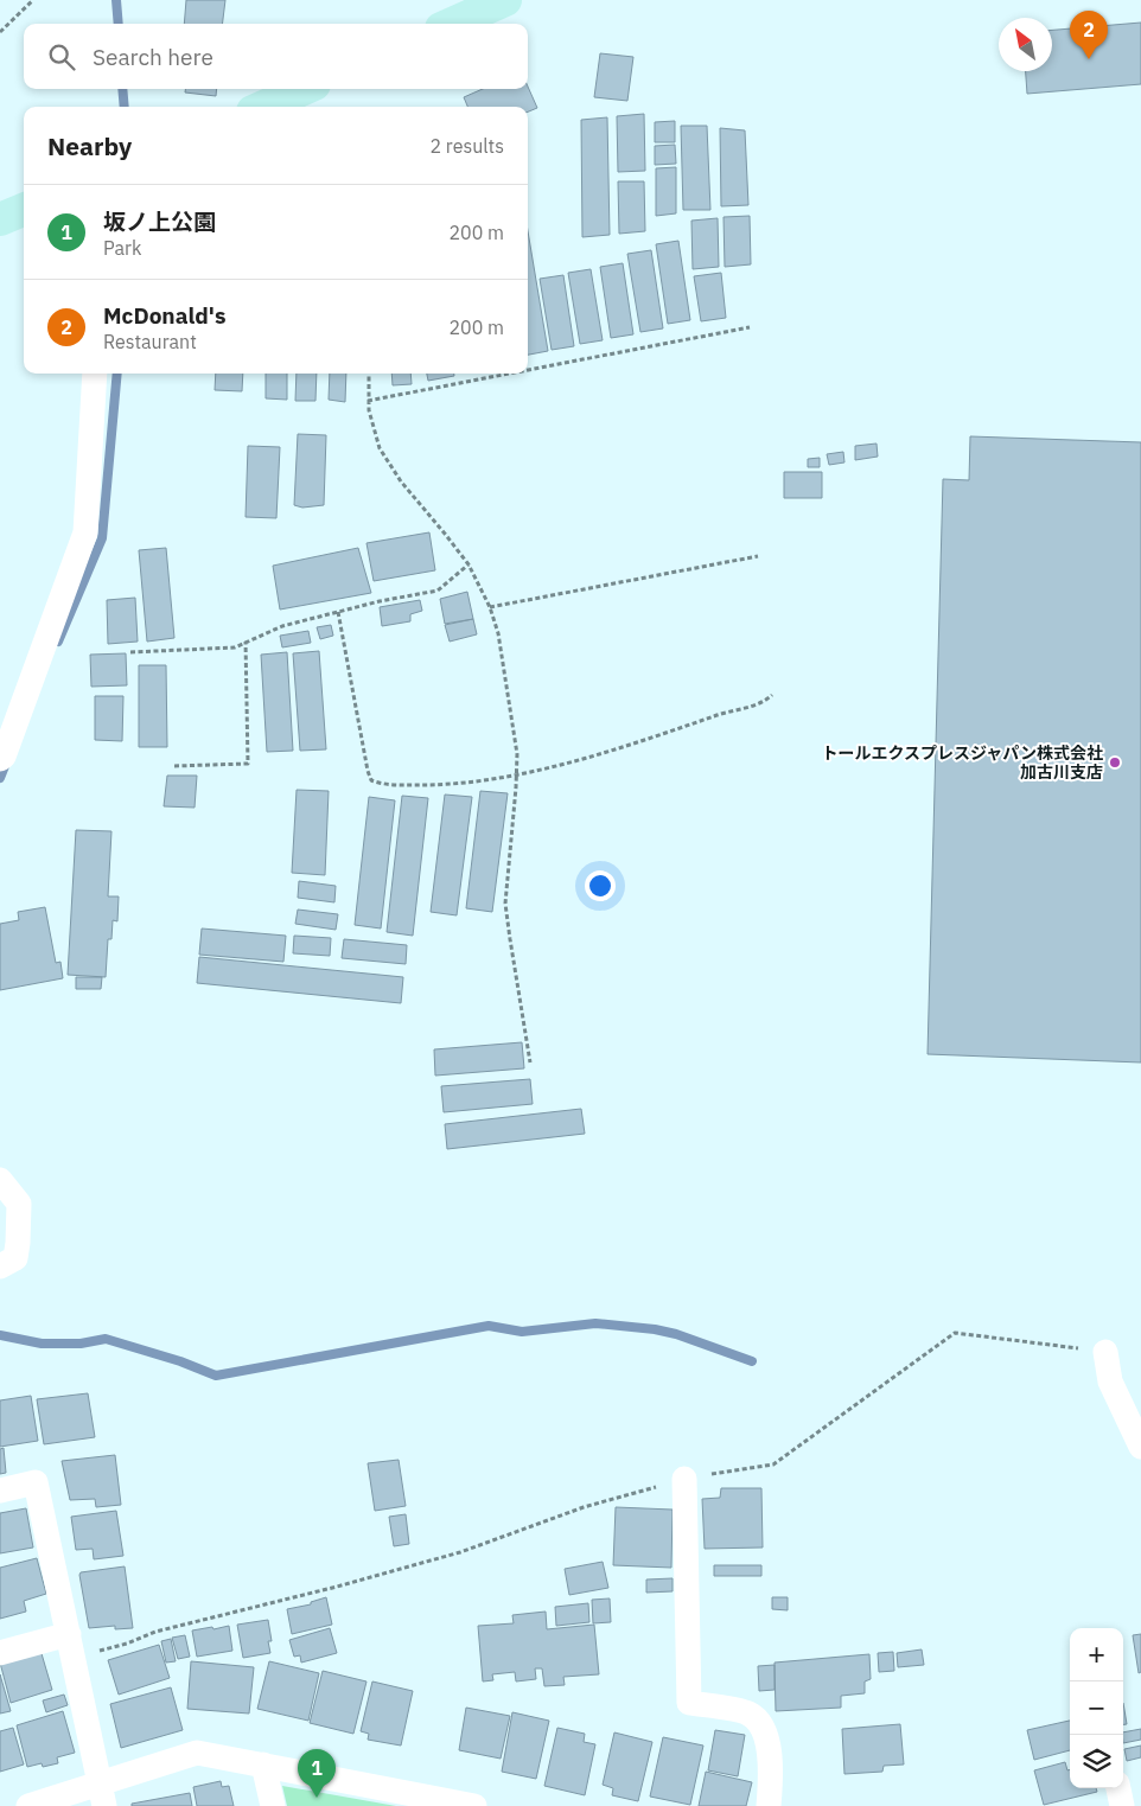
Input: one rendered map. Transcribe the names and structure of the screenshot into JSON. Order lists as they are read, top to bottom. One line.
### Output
{"places":["トールエクスプレスジャパン株式会社 加古川支店"],"north":"top left","page":{"pins":["2","1"],"search":"Search here","heading":["Nearby","2 results"],"list":[{"mark":"1","name":"坂ノ上公園","note":"Park","value":"200 m"},{"mark":"2","name":"McDonald's","note":"Restaurant","value":"200 m"}],"map_buttons":["+","−"]}}
